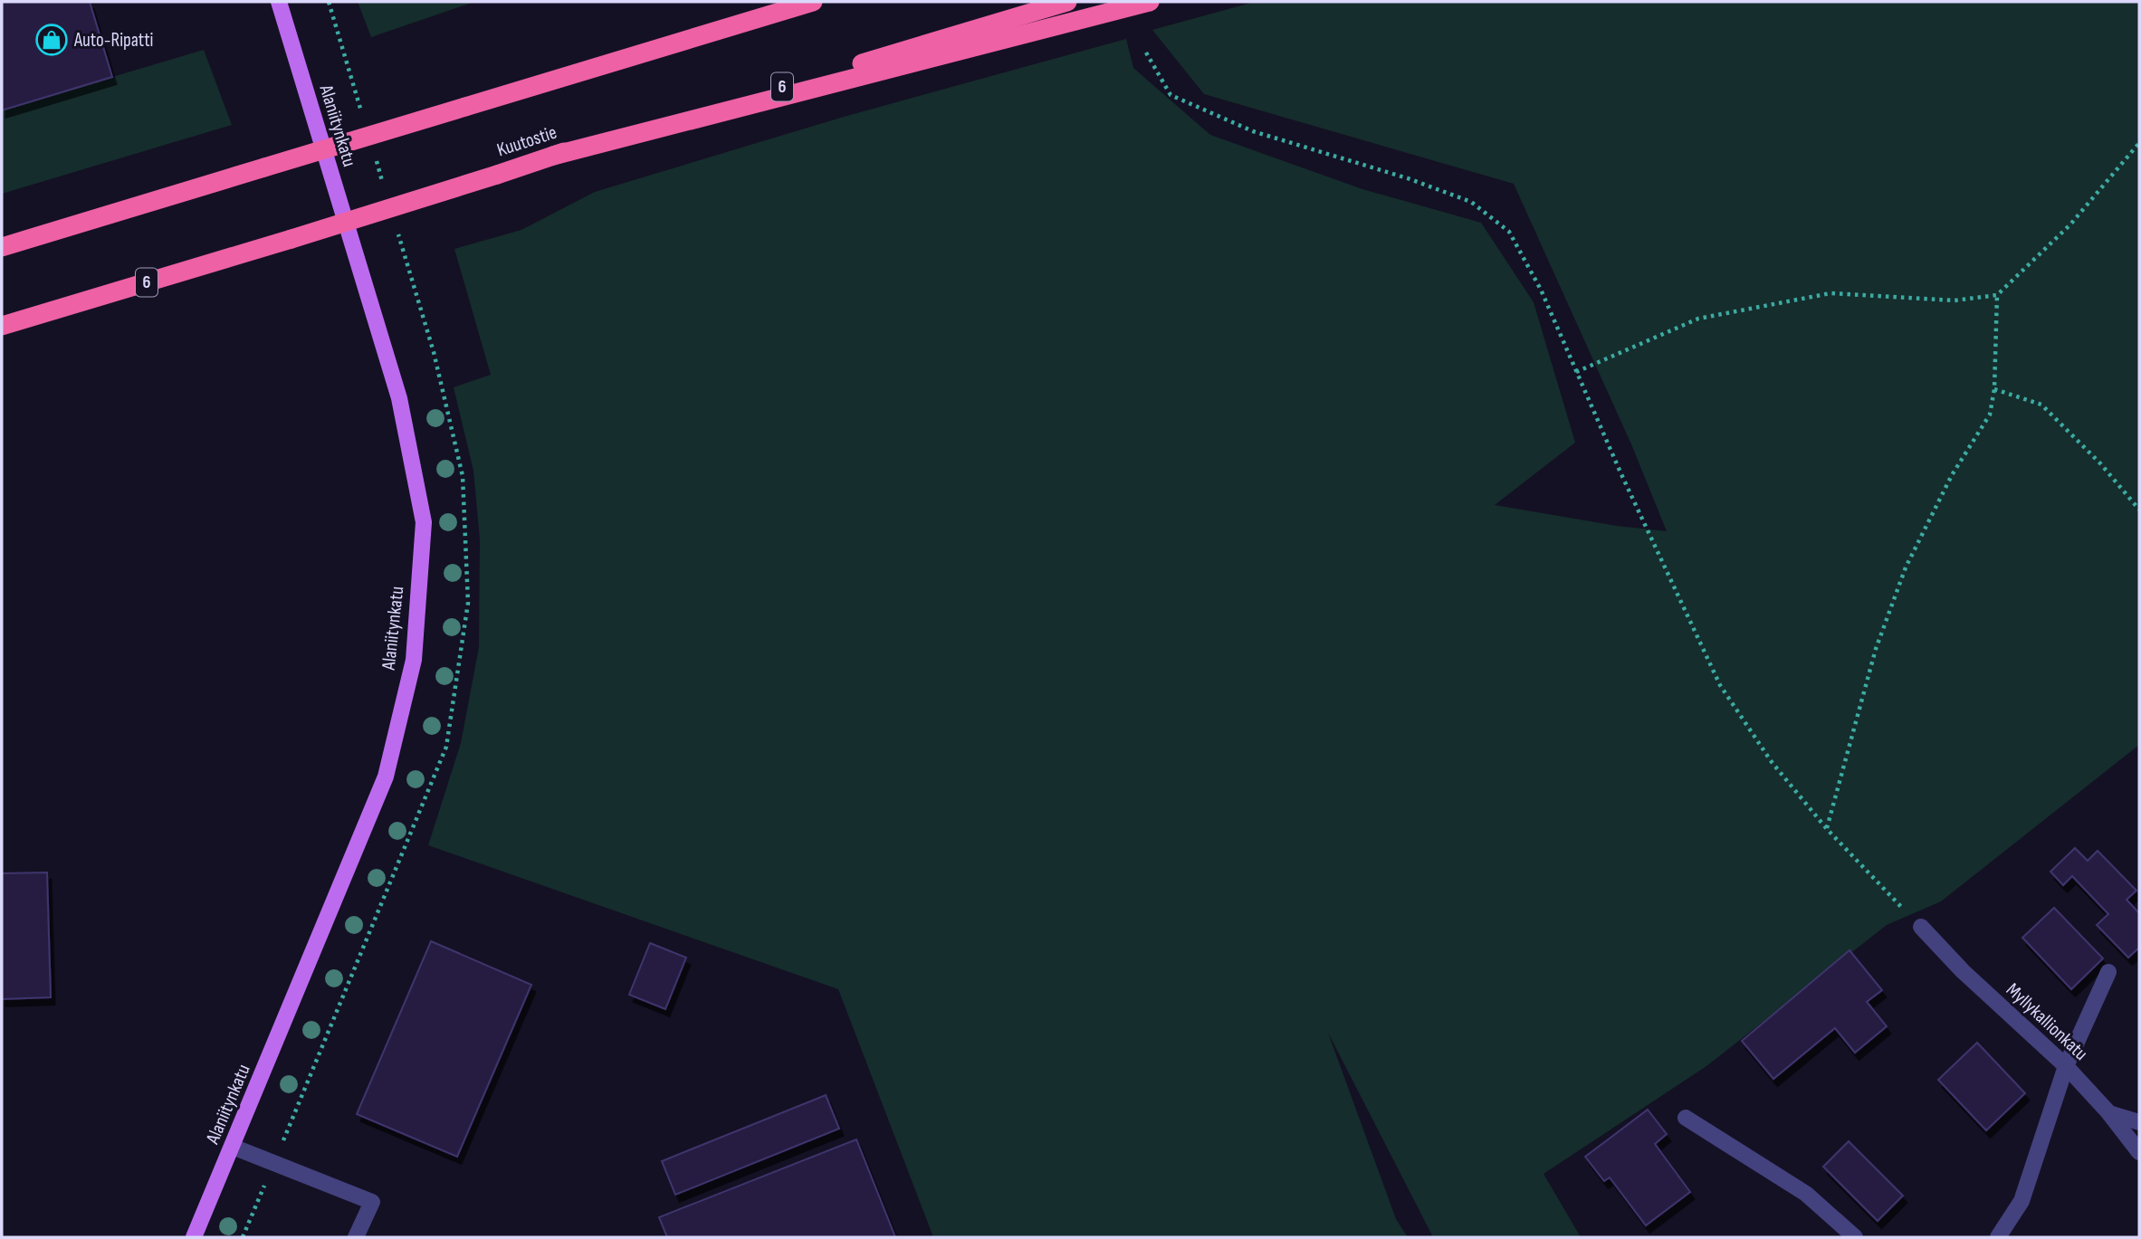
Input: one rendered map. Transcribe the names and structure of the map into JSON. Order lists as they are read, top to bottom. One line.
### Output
{"streets":{"highway":["6","Kuutostie"],"main road":["Alaniitynkatu"],"street":["Myllykallionkatu"]},"places":{"shop":["Auto-Ripatti"]}}
